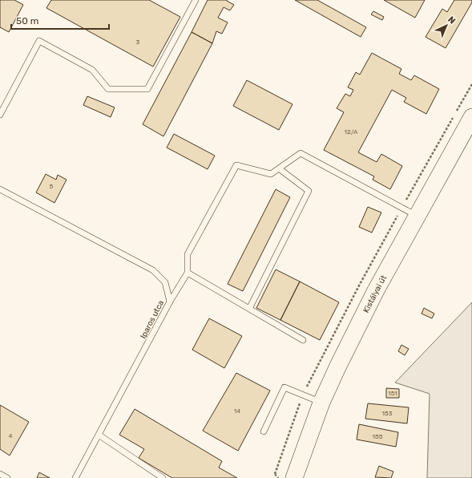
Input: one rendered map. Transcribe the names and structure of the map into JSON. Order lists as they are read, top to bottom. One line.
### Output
{"streets":{"main road":["Kistályai út"],"lane":["Iparos utca"]},"house_numbers":["3","12/A","5","151","14","153","4","155"],"scale_bar":"50 m","north":"top right"}
